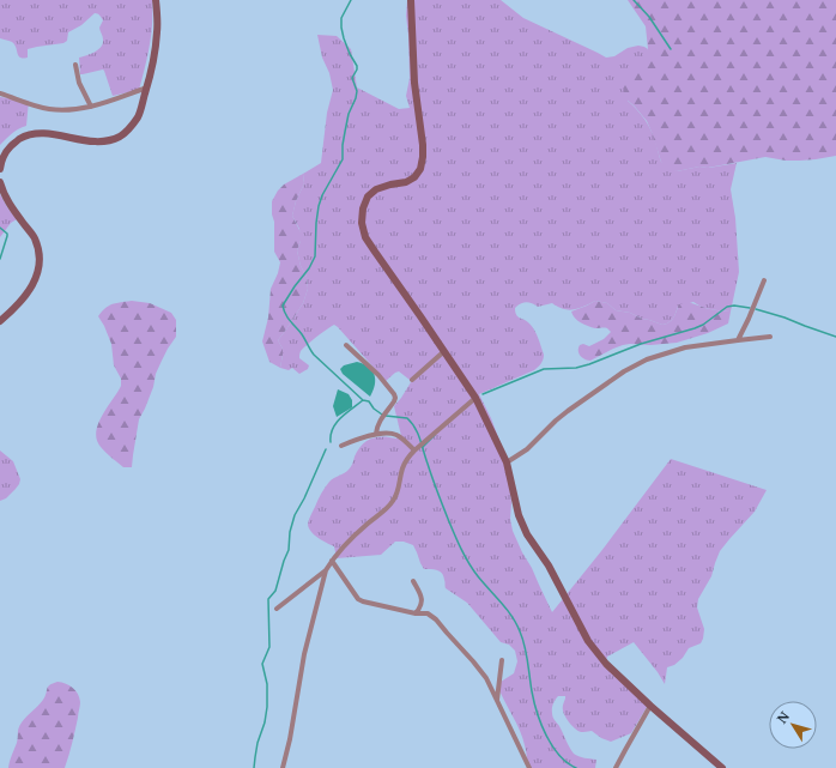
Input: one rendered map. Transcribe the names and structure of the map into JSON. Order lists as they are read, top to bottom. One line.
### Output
{"north":"top left"}
